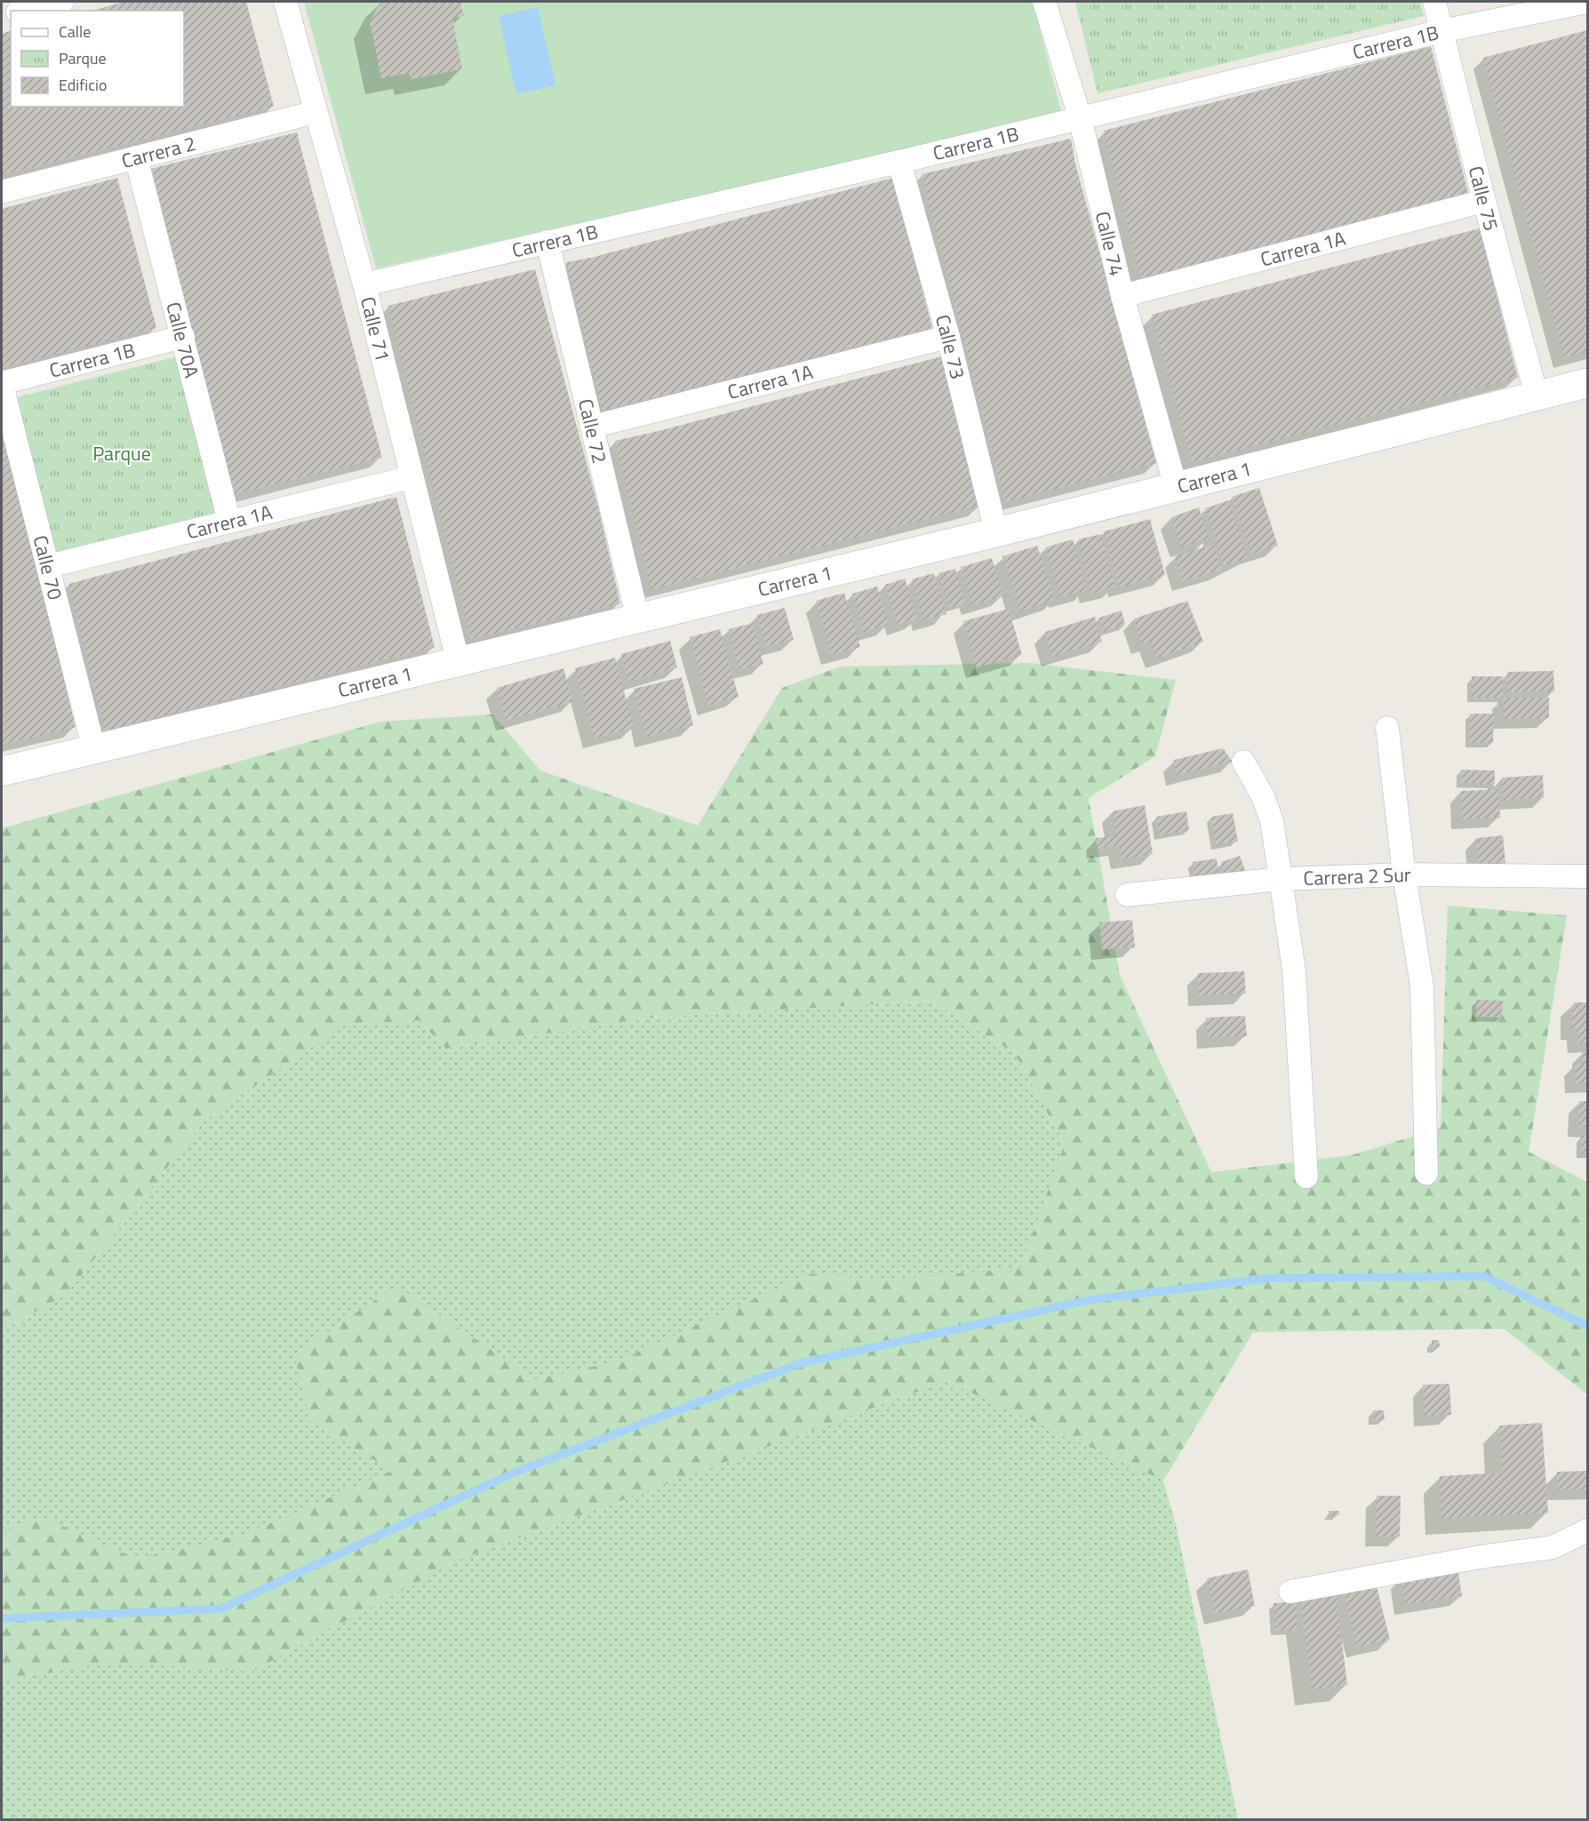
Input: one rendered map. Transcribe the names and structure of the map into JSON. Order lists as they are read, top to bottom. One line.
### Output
{"streets":{"street":["Carrera 1B","Carrera 2","Calle 75","Calle 74","Carrera 1A","Calle 71","Calle 70A","Calle 73","Calle 72","Carrera 1","Calle 70","Carrera 2 Sur"]},"crossings":[["Carrera 1B","Calle 75"],["Carrera 1B","Calle 74"],["Carrera 1B","Calle 71"],["Carrera 1B","Calle 70A"],["Carrera 1B","Calle 73"],["Carrera 1B","Calle 72"],["Carrera 1B","Calle 70"],["Carrera 2","Calle 71"],["Carrera 2","Calle 70A"],["Calle 75","Carrera 1A"],["Calle 75","Carrera 1"],["Calle 74","Carrera 1A"],["Calle 74","Carrera 1"],["Carrera 1A","Calle 71"],["Carrera 1A","Calle 70A"],["Carrera 1A","Calle 73"],["Carrera 1A","Calle 72"],["Carrera 1A","Calle 70"],["Calle 71","Carrera 1"],["Calle 73","Carrera 1"],["Calle 72","Carrera 1"],["Carrera 1","Calle 70"]],"parks":["Parque"],"legend":["Calle","Parque","Edificio"]}
